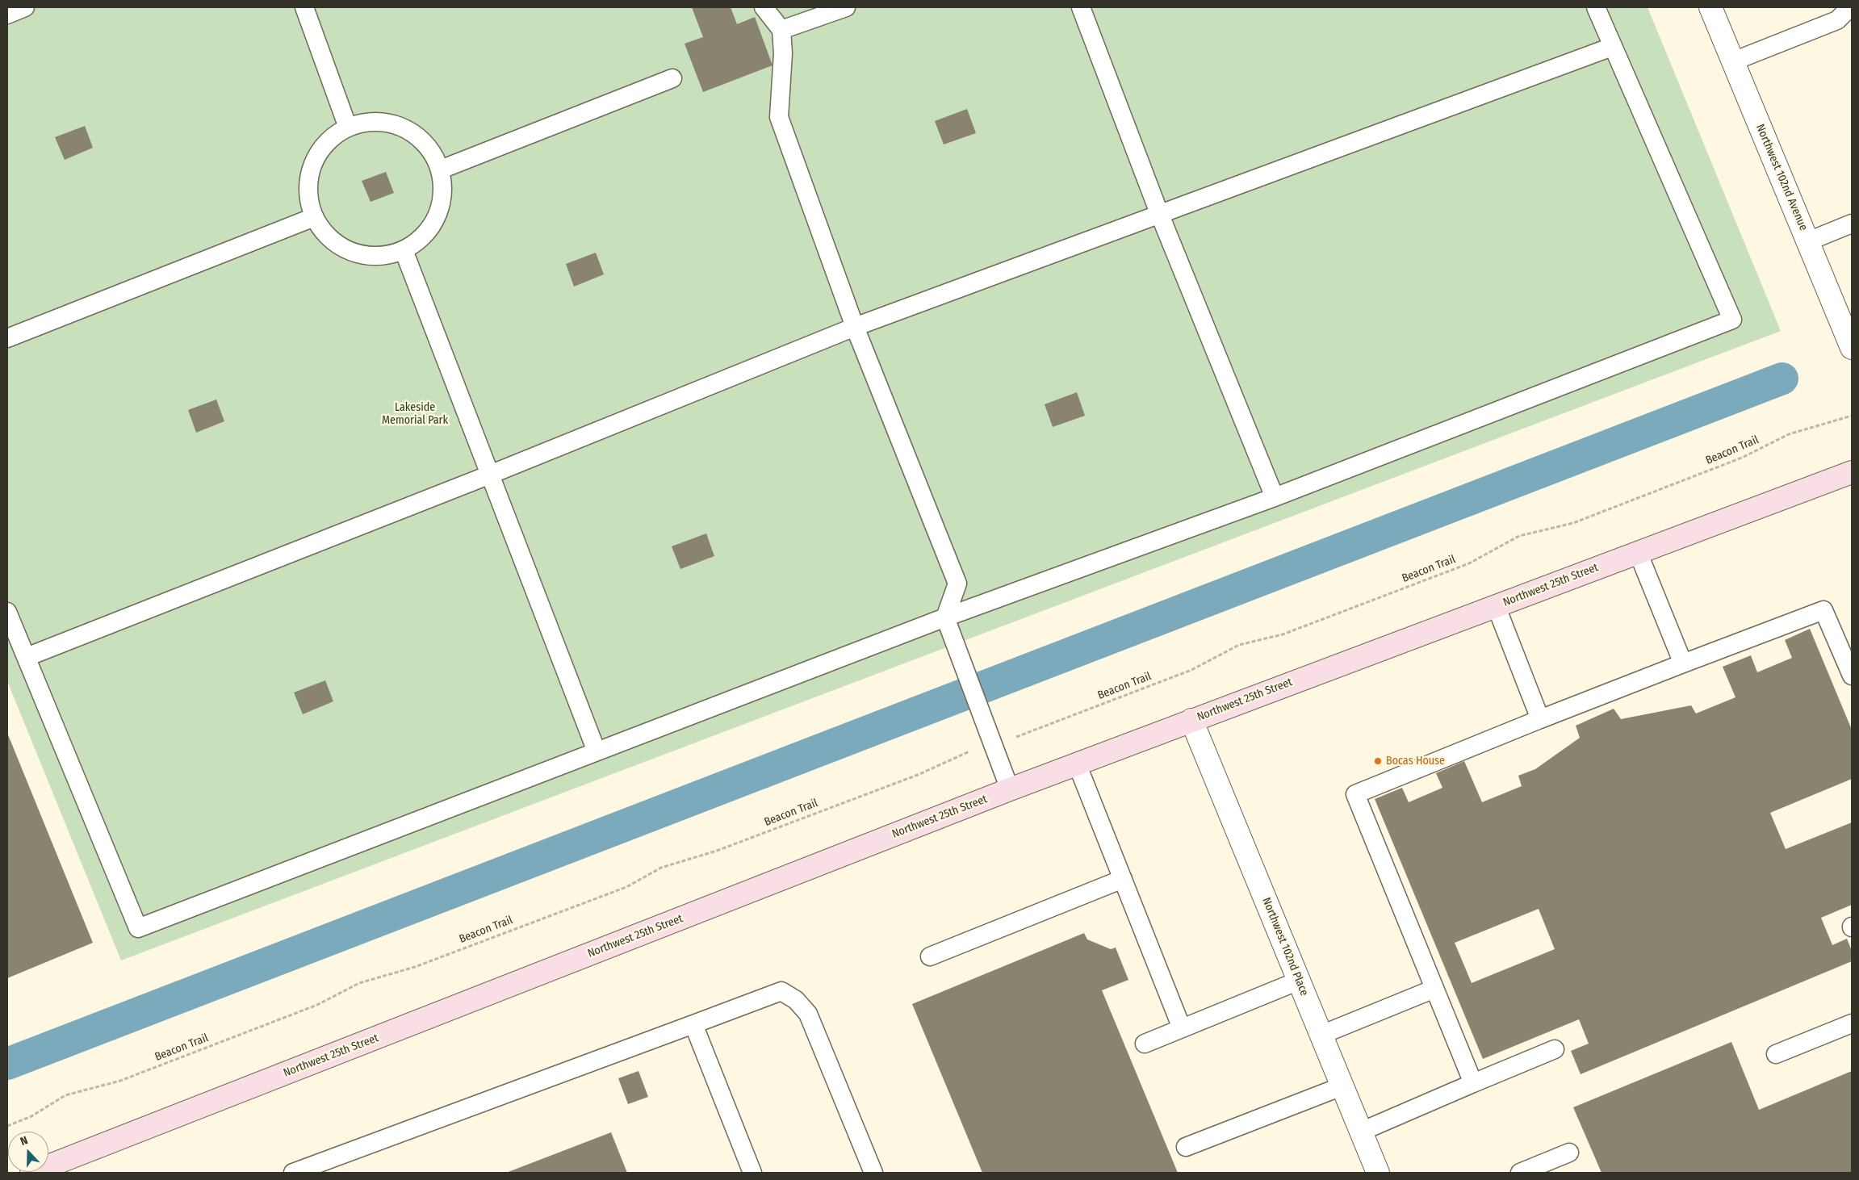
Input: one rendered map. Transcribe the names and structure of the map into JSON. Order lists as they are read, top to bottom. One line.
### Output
{"streets":{"main road":["Northwest 25th Street"],"street":["Northwest 102nd Avenue","Northwest 102nd Place"],"path":["Beacon Trail"]},"crossings":[["Northwest 25th Street","Northwest 102nd Place"]],"parks":["Lakeside Memorial Park"],"places":["Bocas House"],"north":"top"}
